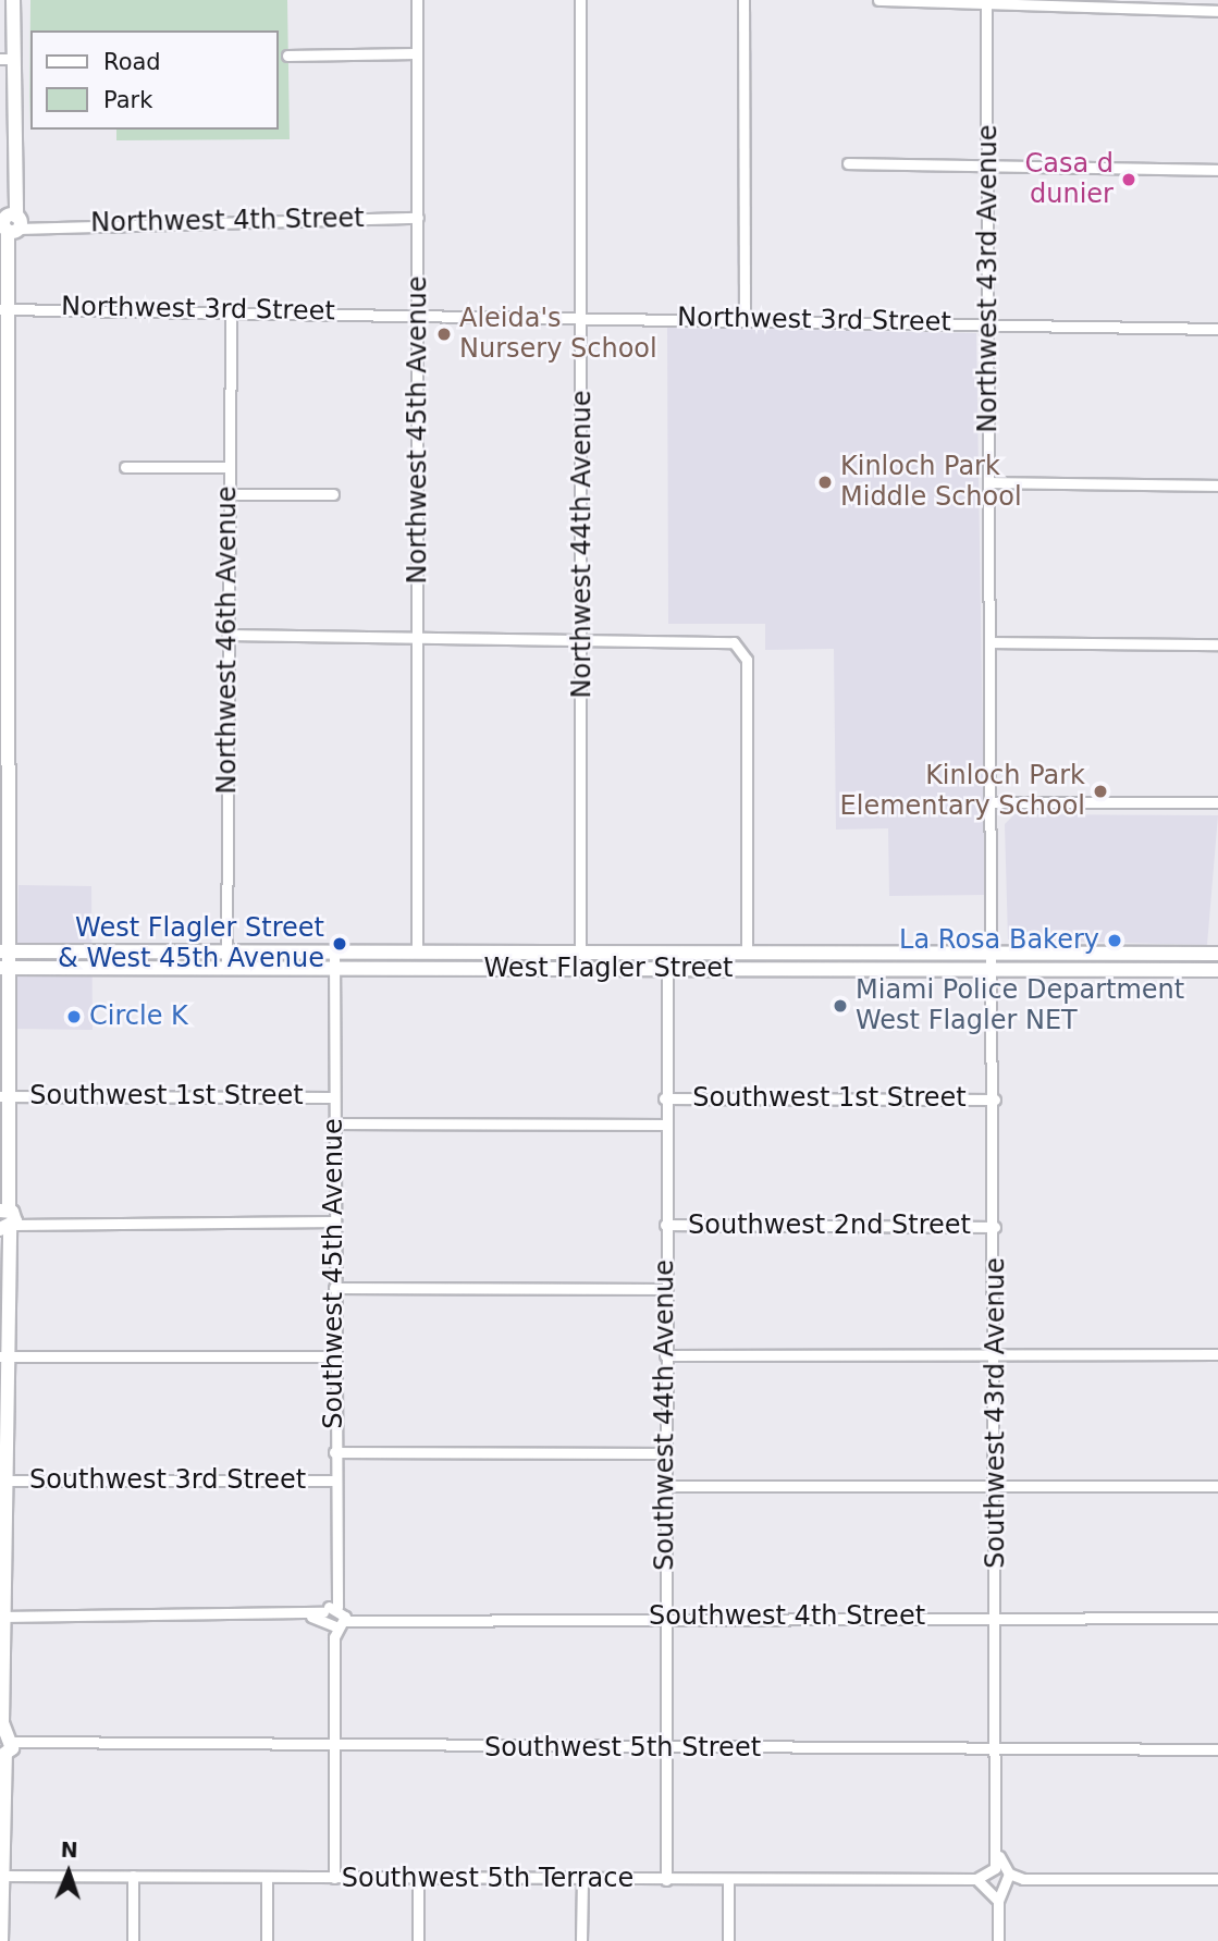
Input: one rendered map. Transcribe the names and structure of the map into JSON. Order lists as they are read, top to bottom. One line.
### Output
{"streets":{"main road":["West Flagler Street"],"street":["Northwest 4th Street","Northwest 43rd Avenue","Northwest 3rd Street","Northwest 45th Avenue","Northwest 44th Avenue","Northwest 46th Avenue","Southwest 1st Street","Southwest 2nd Street","Southwest 45th Avenue","Southwest 43rd Avenue","Southwest 44th Avenue","Southwest 3rd Street","Southwest 4th Street","Southwest 5th Street","Southwest 5th Terrace"]},"crossings":[["Northwest 4th Street","Northwest 45th Avenue"],["Northwest 43rd Avenue","Northwest 3rd Street"],["Northwest 43rd Avenue","West Flagler Street"],["Northwest 43rd Avenue","Southwest 43rd Avenue"],["Northwest 3rd Street","Northwest 45th Avenue"],["Northwest 3rd Street","Northwest 44th Avenue"],["Northwest 3rd Street","Northwest 46th Avenue"],["Northwest 45th Avenue","West Flagler Street"],["Northwest 44th Avenue","West Flagler Street"],["Northwest 46th Avenue","West Flagler Street"],["West Flagler Street","Southwest 45th Avenue"],["West Flagler Street","Southwest 43rd Avenue"],["West Flagler Street","Southwest 44th Avenue"],["Southwest 1st Street","Southwest 45th Avenue"],["Southwest 1st Street","Southwest 43rd Avenue"],["Southwest 1st Street","Southwest 44th Avenue"],["Southwest 2nd Street","Southwest 43rd Avenue"],["Southwest 2nd Street","Southwest 44th Avenue"],["Southwest 45th Avenue","Southwest 3rd Street"],["Southwest 45th Avenue","Southwest 4th Street"],["Southwest 45th Avenue","Southwest 5th Street"],["Southwest 45th Avenue","Southwest 5th Terrace"],["Southwest 43rd Avenue","Southwest 4th Street"],["Southwest 43rd Avenue","Southwest 5th Street"],["Southwest 43rd Avenue","Southwest 5th Terrace"],["Southwest 44th Avenue","Southwest 3rd Street"],["Southwest 44th Avenue","Southwest 4th Street"],["Southwest 44th Avenue","Southwest 5th Street"],["Southwest 44th Avenue","Southwest 5th Terrace"]],"places":["Casa d dunier","Aleida's Nursery School","Kinloch Park Middle School","Kinloch Park Elementary School","La Rosa Bakery","West Flagler Street & West 45th Avenue","Miami Police Department West Flagler NET","Circle K"],"legend":["Road","Park"],"north":"top"}
